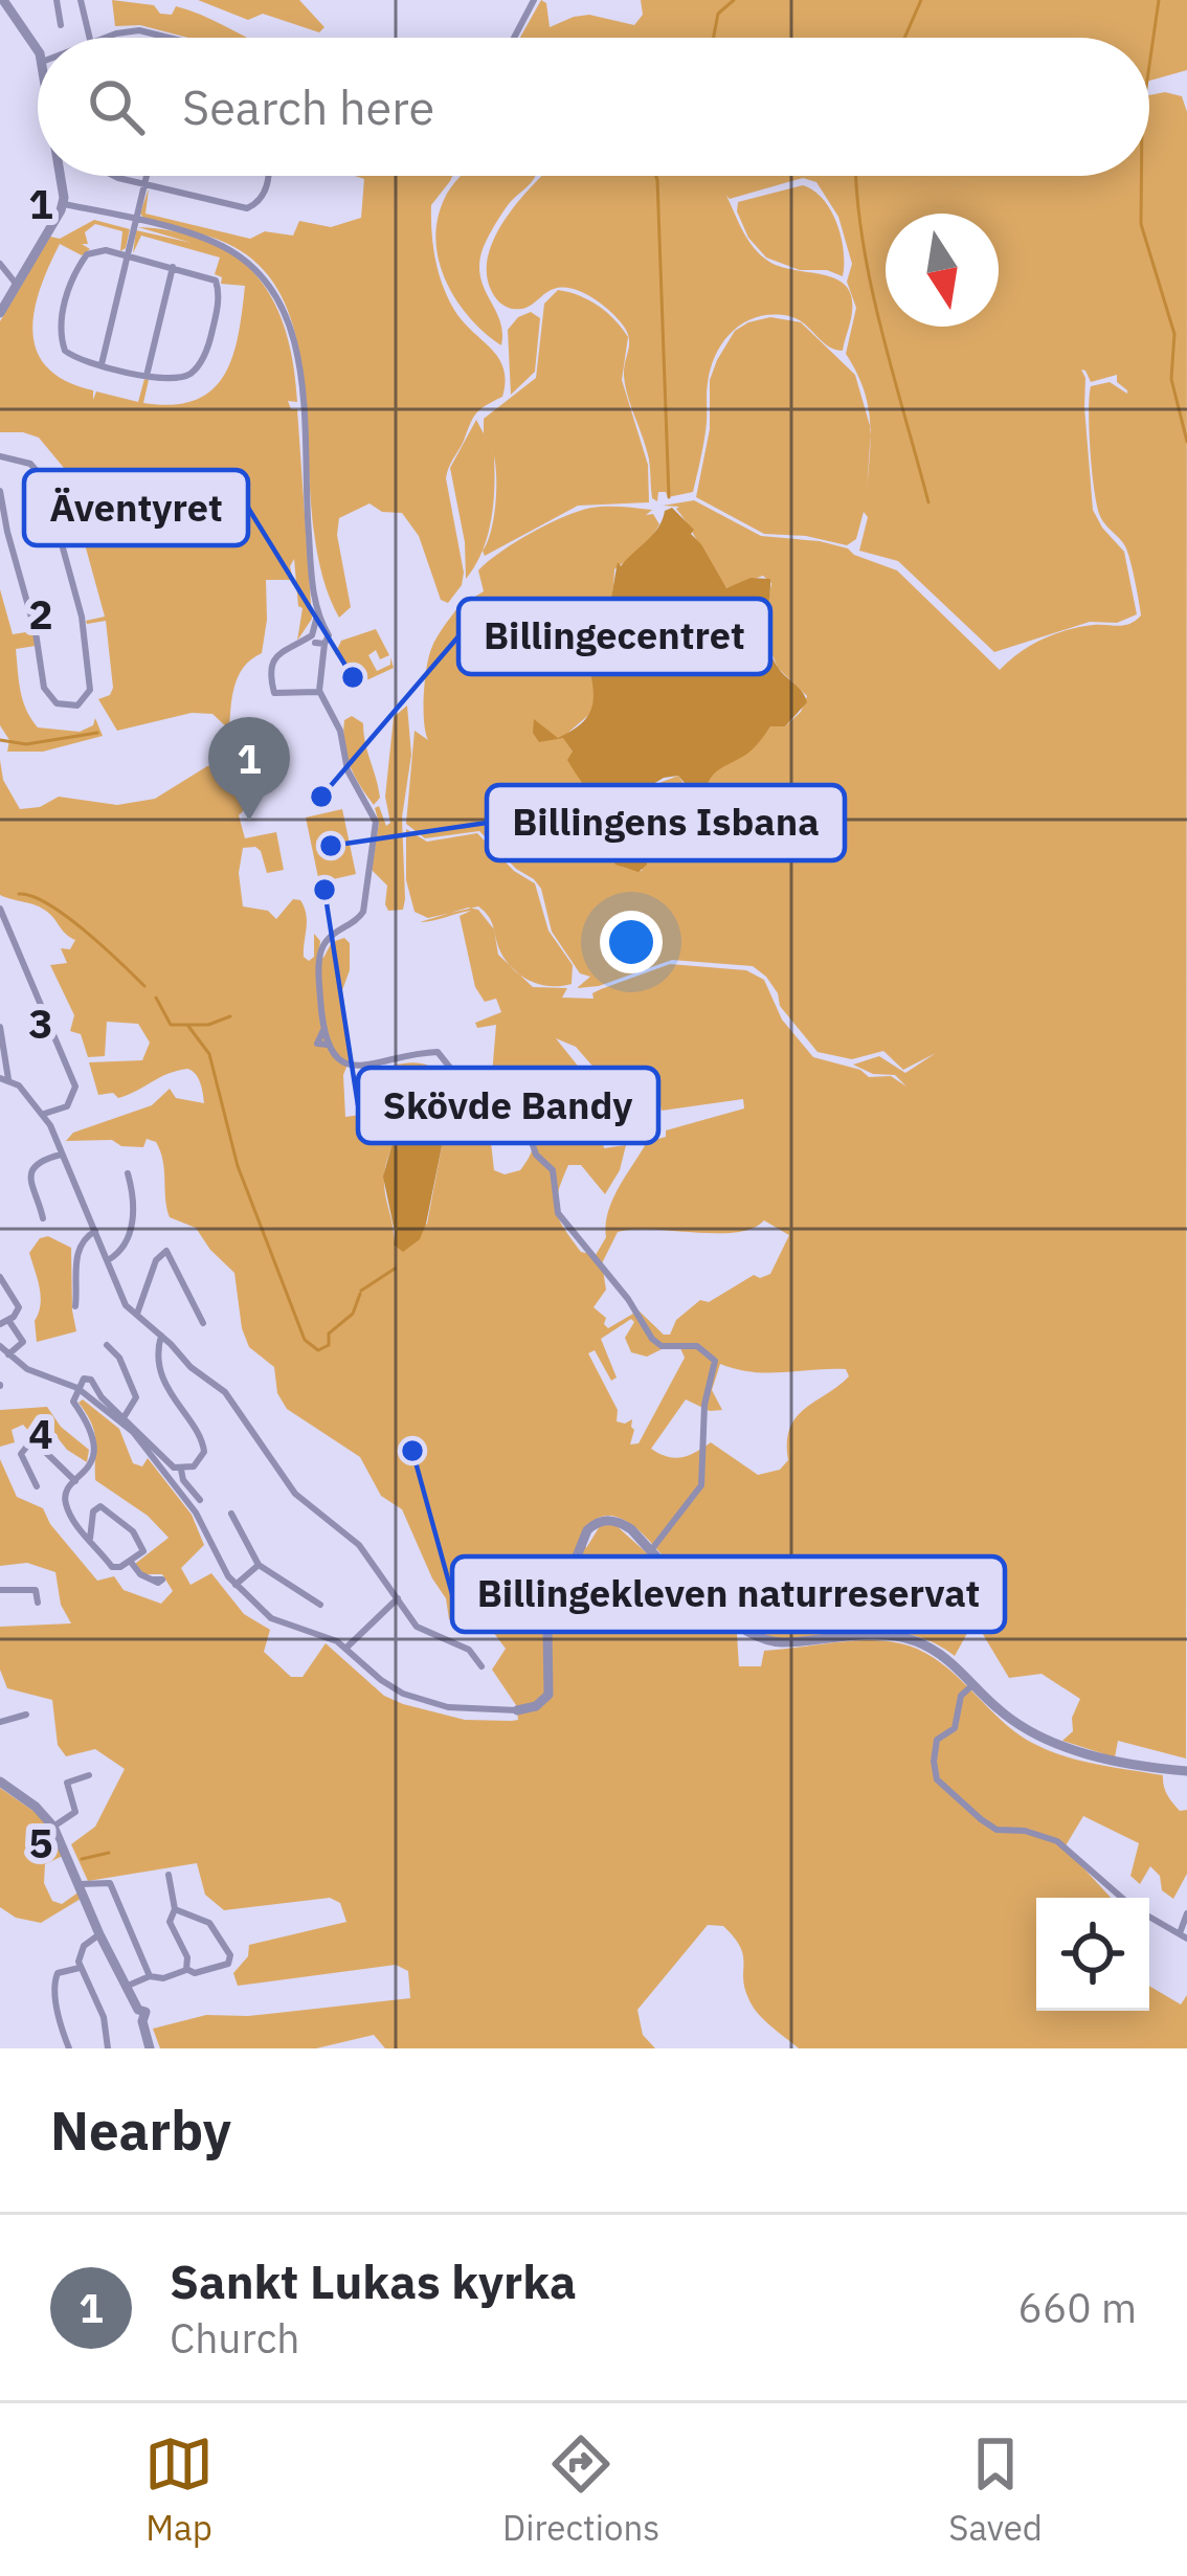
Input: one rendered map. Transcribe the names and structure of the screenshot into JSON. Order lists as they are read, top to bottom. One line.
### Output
{"places":["Äventyret","Billingecentret","Billingens Isbana","Skövde Bandy","Billingekleven naturreservat"],"north":"bottom","page":{"search":"Search here","pins":"1","heading":"Nearby","list":[{"mark":"1","name":"Sankt Lukas kyrka","note":"Church","value":"660 m"}],"nav":["Map","Directions","Saved"]},"grid":{"rows":["1","2","3","4","5"]}}
